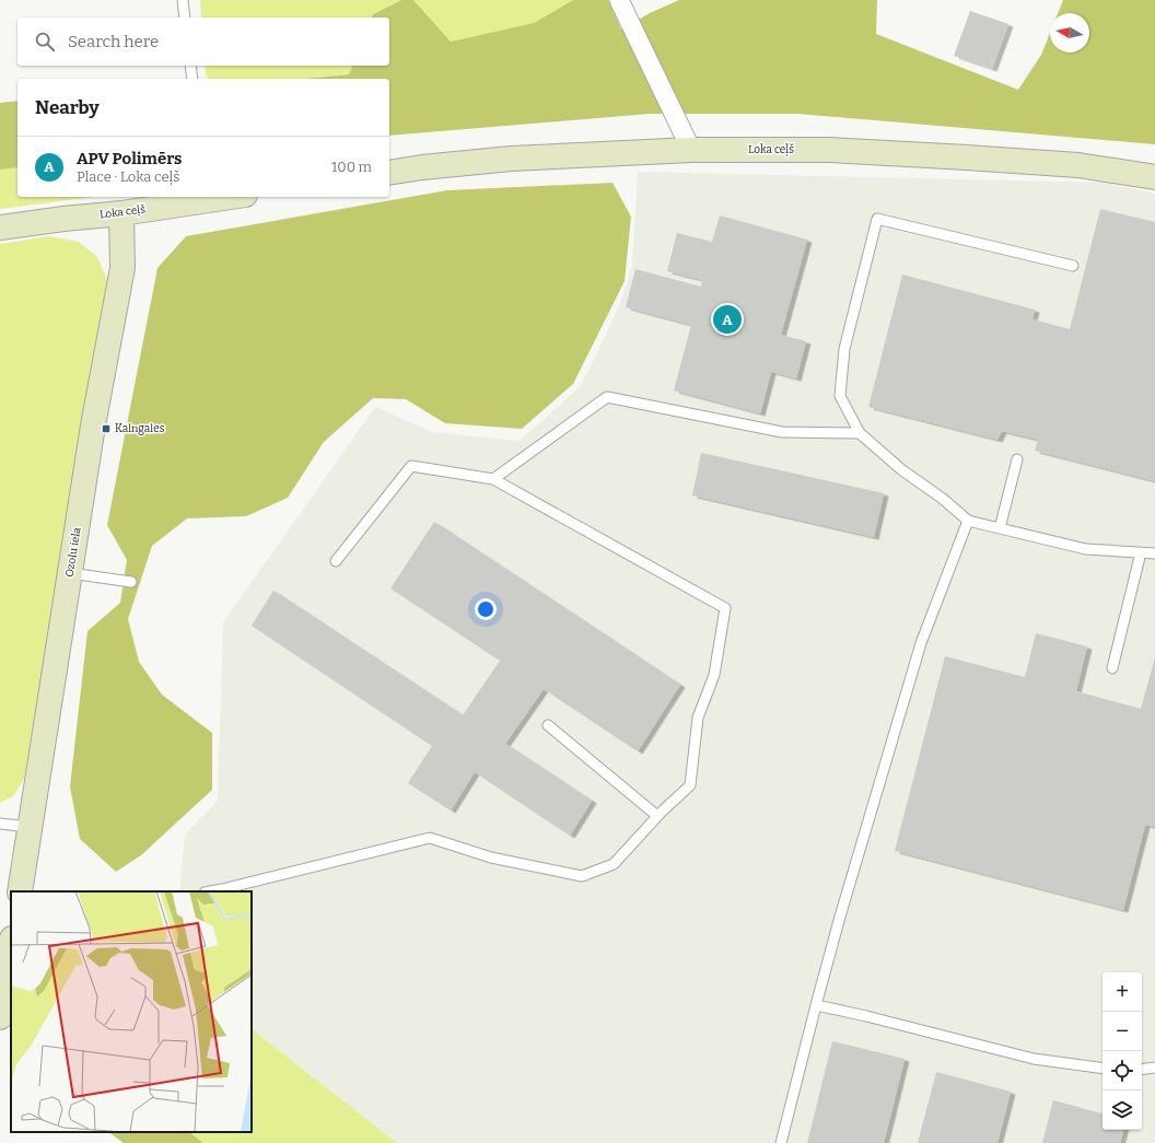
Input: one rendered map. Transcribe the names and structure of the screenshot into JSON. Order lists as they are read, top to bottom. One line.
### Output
{"streets":{"main road":["Loka ceļš","Ozolu iela"]},"crossings":[["Loka ceļš","Ozolu iela"]],"places":{"transit":["Kalngales"]},"north":"left","page":{"search":"Search here","heading":"Nearby","list":[{"mark":"A","name":"APV Polimērs","note":"Place · Loka ceļš","value":"100 m"}],"pins":"A","map_buttons":["+","−"]}}
